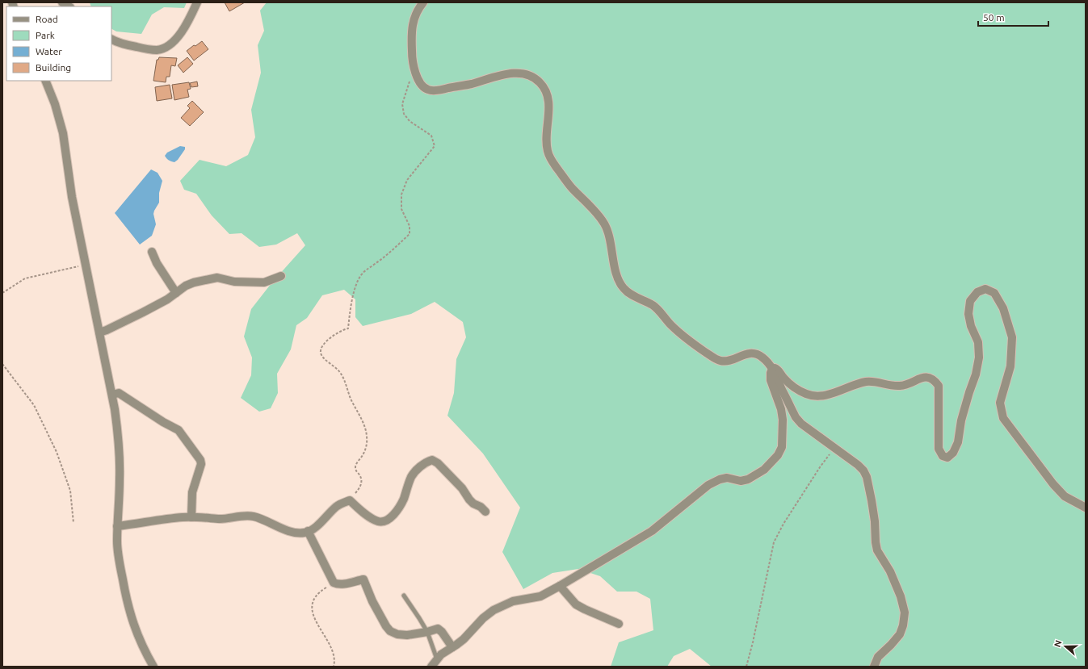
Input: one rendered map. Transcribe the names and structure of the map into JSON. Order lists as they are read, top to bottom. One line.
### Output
{"legend":["Road","Park","Water","Building"],"scale_bar":"50 m","north":"left"}
